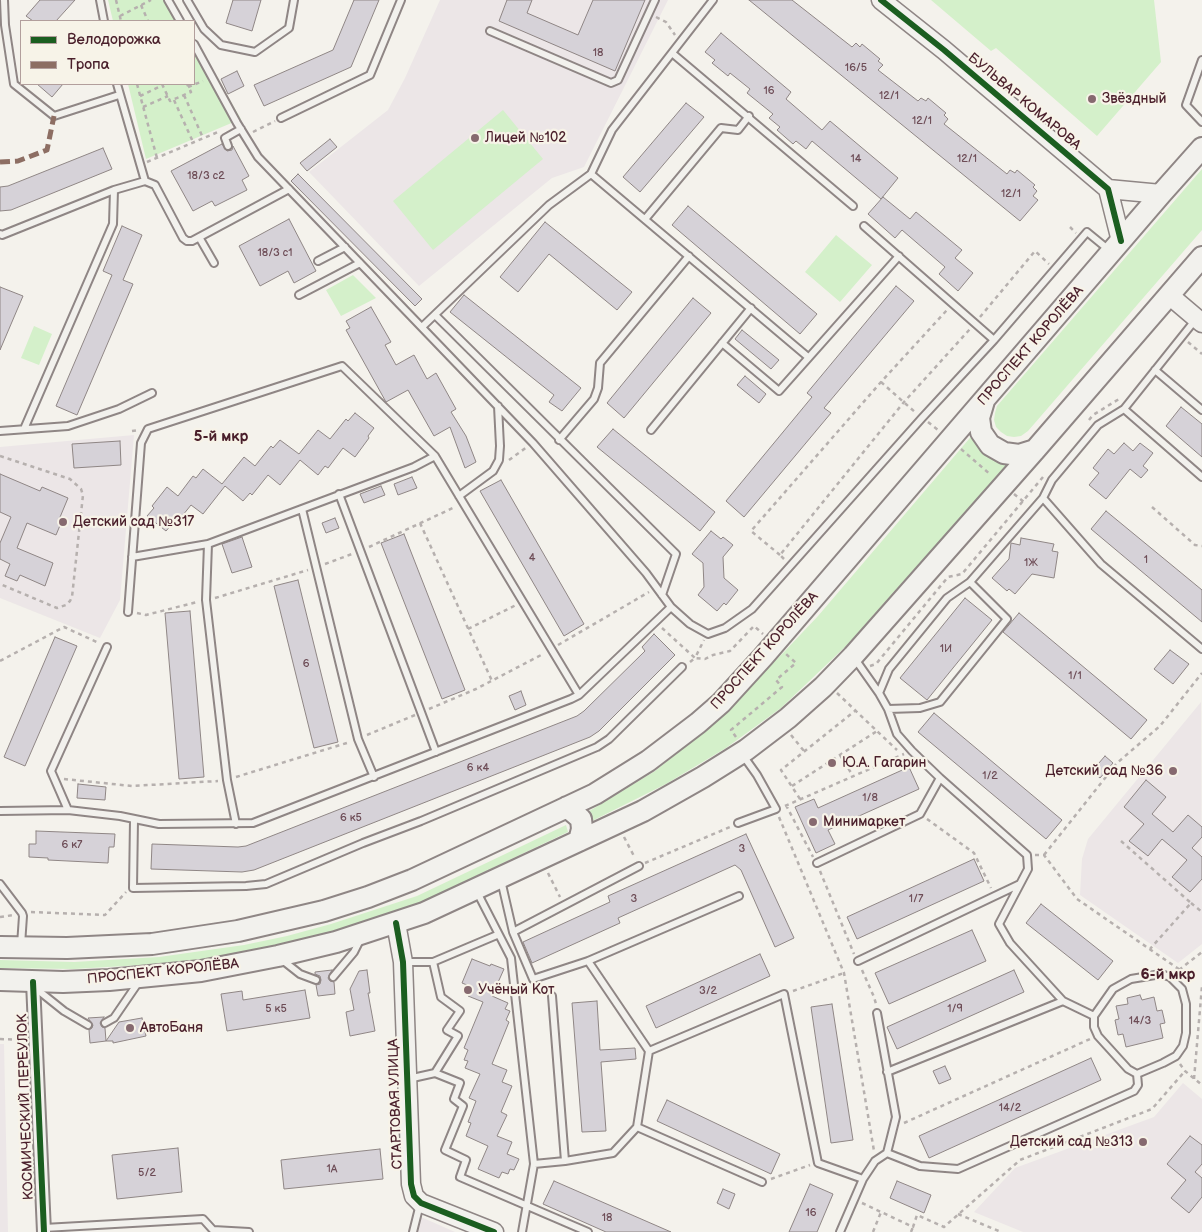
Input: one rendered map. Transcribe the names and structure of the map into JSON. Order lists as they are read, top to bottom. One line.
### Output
{"streets":{"main road":["ПРОСПЕКТ КОРОЛЁВА"],"street":["БУЛЬВАР КОМАРОВА","СТАРТОВАЯ УЛИЦА","КОСМИЧЕСКИЙ ПЕРЕУЛОК"]},"crossings":[["ПРОСПЕКТ КОРОЛЁВА","СТАРТОВАЯ УЛИЦА"],["ПРОСПЕКТ КОРОЛЁВА","КОСМИЧЕСКИЙ ПЕРЕУЛОК"]],"districts":["5-й мкр","6-й мкр"],"places":["Звёздный","Лицей №102","Детский сад №317","Ю.А. Гагарин","Детский сад №36","Минимаркет","Учёный Кот","АвтоБаня","Детский сад №313"],"house_numbers":["18","16/5","16","12/1","12/1","14","12/1","18/3 с2","12/1","18/3 с1","4","1","1Ж","1И","6","1/1","6 к4","1/2","1/8","6 к5","6 к7","3","3","1/7","3/2","5 к5","1/9","14/3","14/2","1А","5/2","16","18"],"legend":["Велодорожка","Тропа"]}
